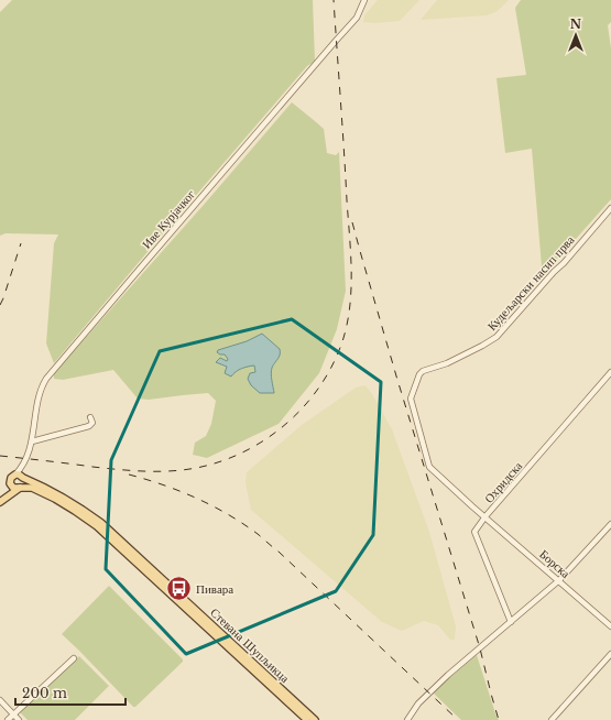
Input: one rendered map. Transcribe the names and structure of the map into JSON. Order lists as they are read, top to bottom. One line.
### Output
{"streets":{"main road":["Стевана Шупљикца"],"street":["Иве Курјачког","Кудељарски насип прва","Охридска","Борска"]},"crossings":[["Кудељарски насип прва","Охридска"],["Кудељарски насип прва","Борска"],["Охридска","Борска"]],"places":{"bus stop":["Пивара"]},"scale_bar":"200 m","north":"top"}
